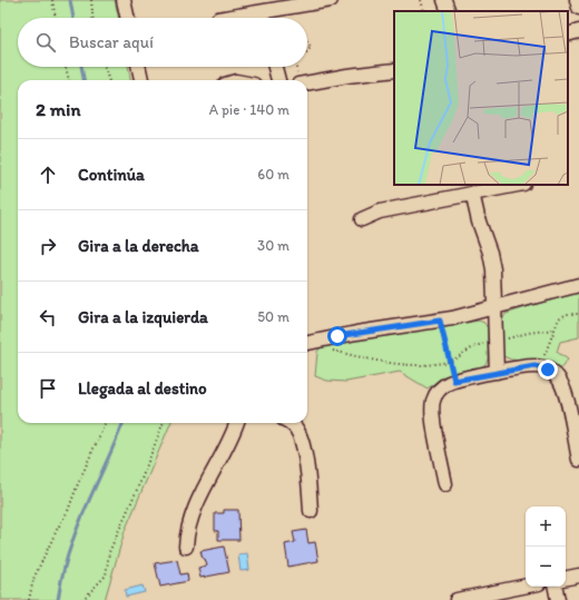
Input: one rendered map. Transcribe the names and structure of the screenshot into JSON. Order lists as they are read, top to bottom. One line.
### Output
{"page":{"search":"Buscar aquí","heading":["2 min","A pie · 140 m"],"list":[["Continúa","60 m"],["Gira a la derecha","30 m"],["Gira a la izquierda","50 m"],"Llegada al destino"],"map_buttons":["+","−"]}}
